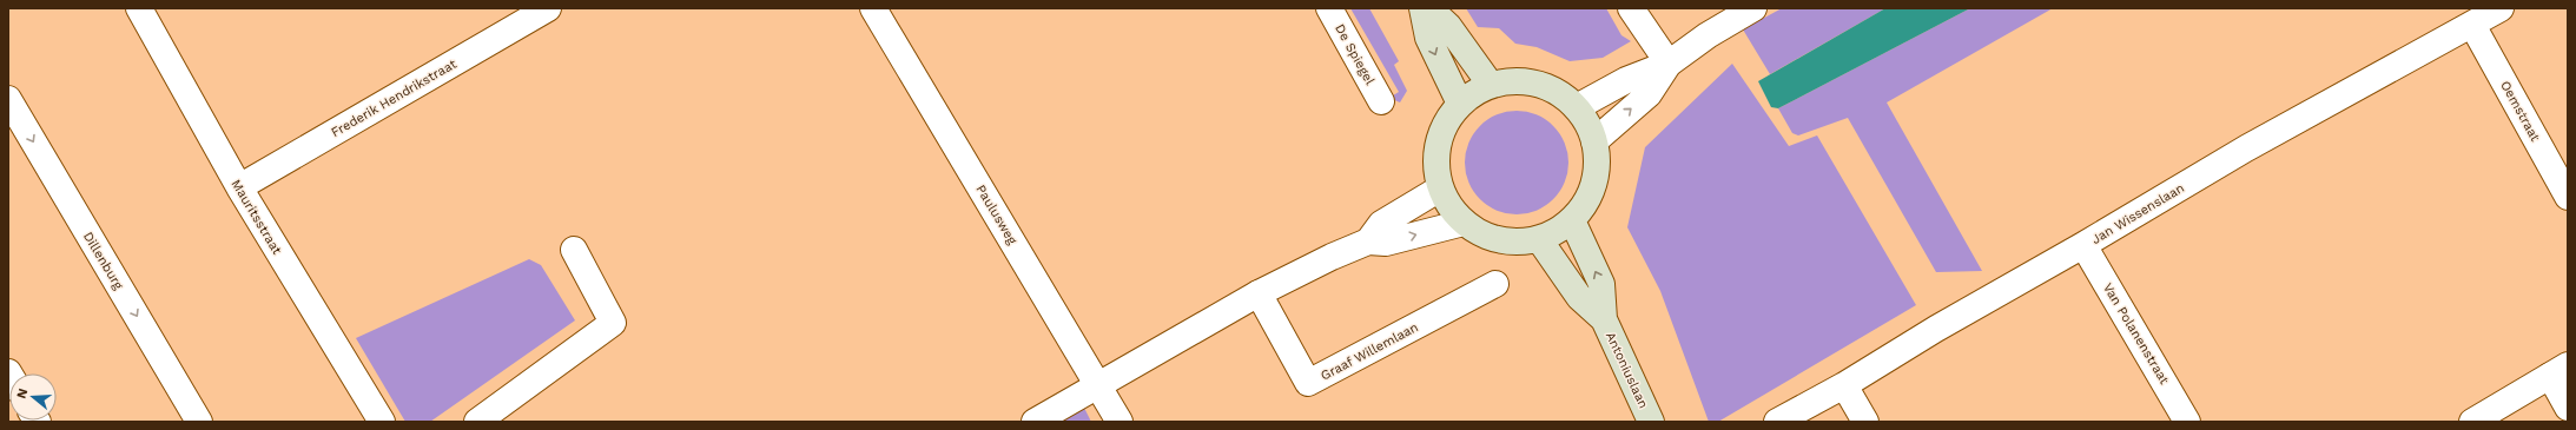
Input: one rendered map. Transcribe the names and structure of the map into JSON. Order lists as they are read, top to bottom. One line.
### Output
{"streets":{"main road":["Antoniuslaan"],"street":["De Spiegel","Frederik Hendrikstraat","Oemstraat","Jan Wissenslaan","Paulusweg","Mauritsstraat","Dillenburg","Van Polanenstraat","Graaf Willemlaan"]},"crossings":[["Frederik Hendrikstraat","Mauritsstraat"],["Oemstraat","Jan Wissenslaan"],["Jan Wissenslaan","Van Polanenstraat"]],"one_way":["Dillenburg"],"north":"left"}
